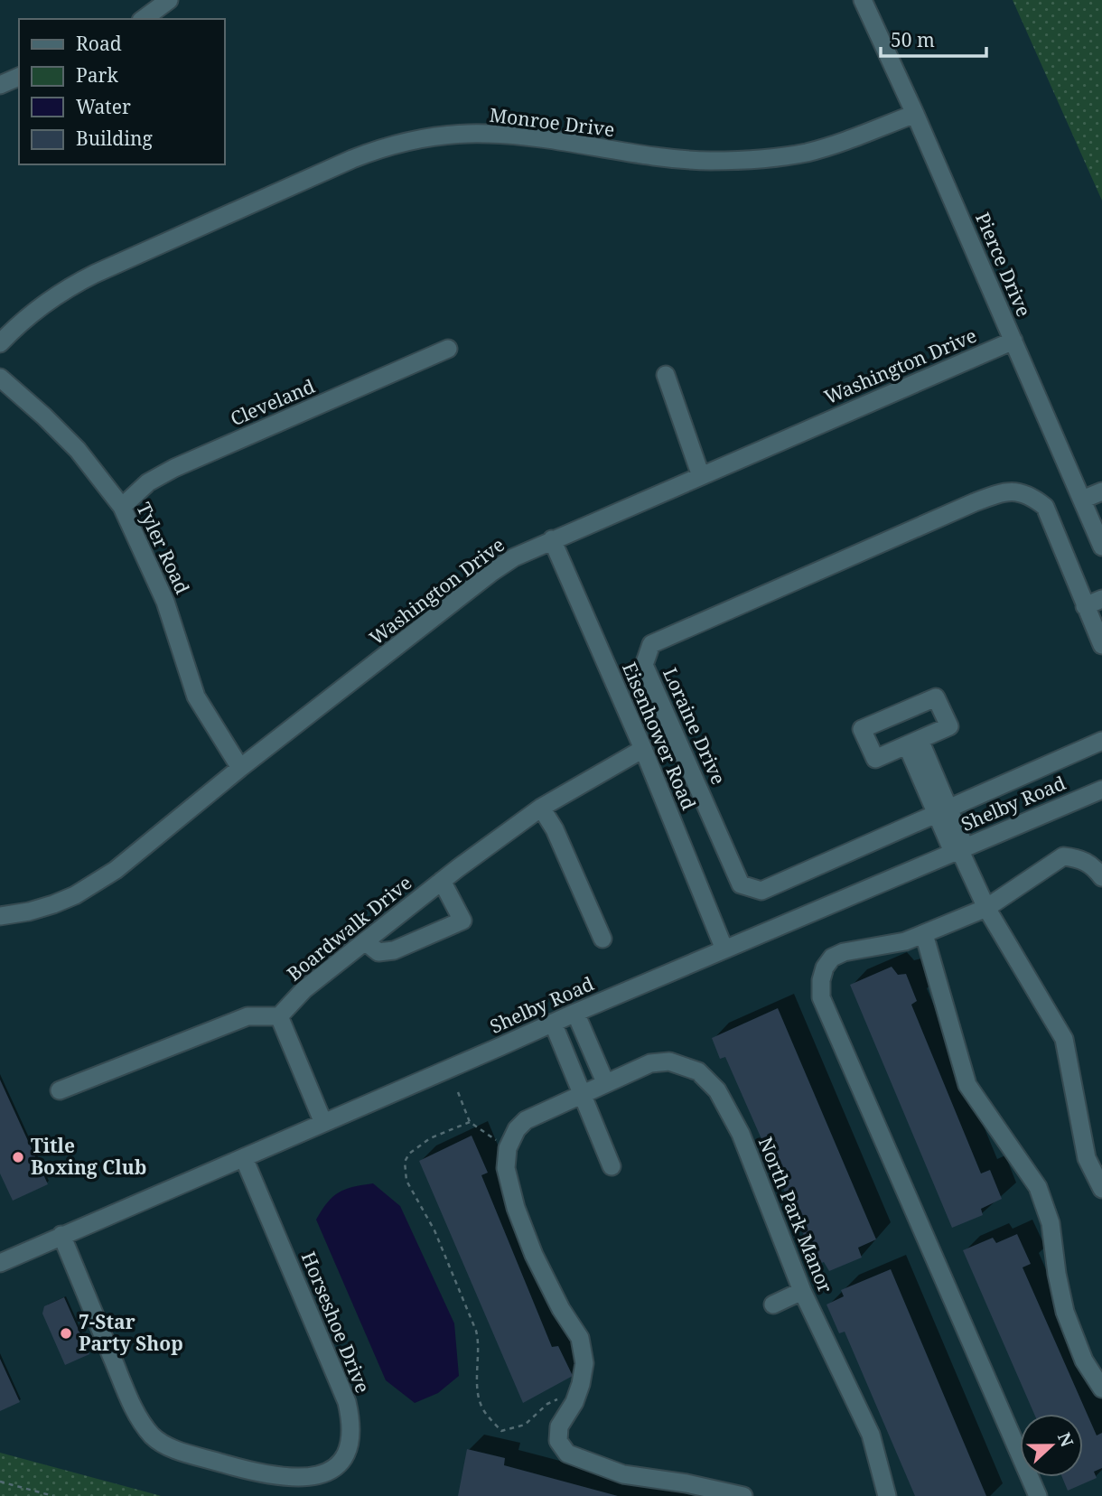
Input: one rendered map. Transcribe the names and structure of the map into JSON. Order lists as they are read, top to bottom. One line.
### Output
{"streets":{"street":["Monroe Drive","Pierce Drive","Washington Drive","Cleveland","Tyler Road","Loraine Drive","Eisenhower Road","Shelby Road","Boardwalk Drive","North Park Manor","Horseshoe Drive"]},"crossings":[["Monroe Drive","Pierce Drive"],["Pierce Drive","Washington Drive"],["Washington Drive","Tyler Road"],["Washington Drive","Eisenhower Road"],["Cleveland","Tyler Road"],["Eisenhower Road","Shelby Road"],["Eisenhower Road","Boardwalk Drive"],["Shelby Road","Horseshoe Drive"]],"places":["Title Boxing Club","7-Star Party Shop"],"legend":["Road","Park","Water","Building"],"scale_bar":"50 m","north":"right"}
